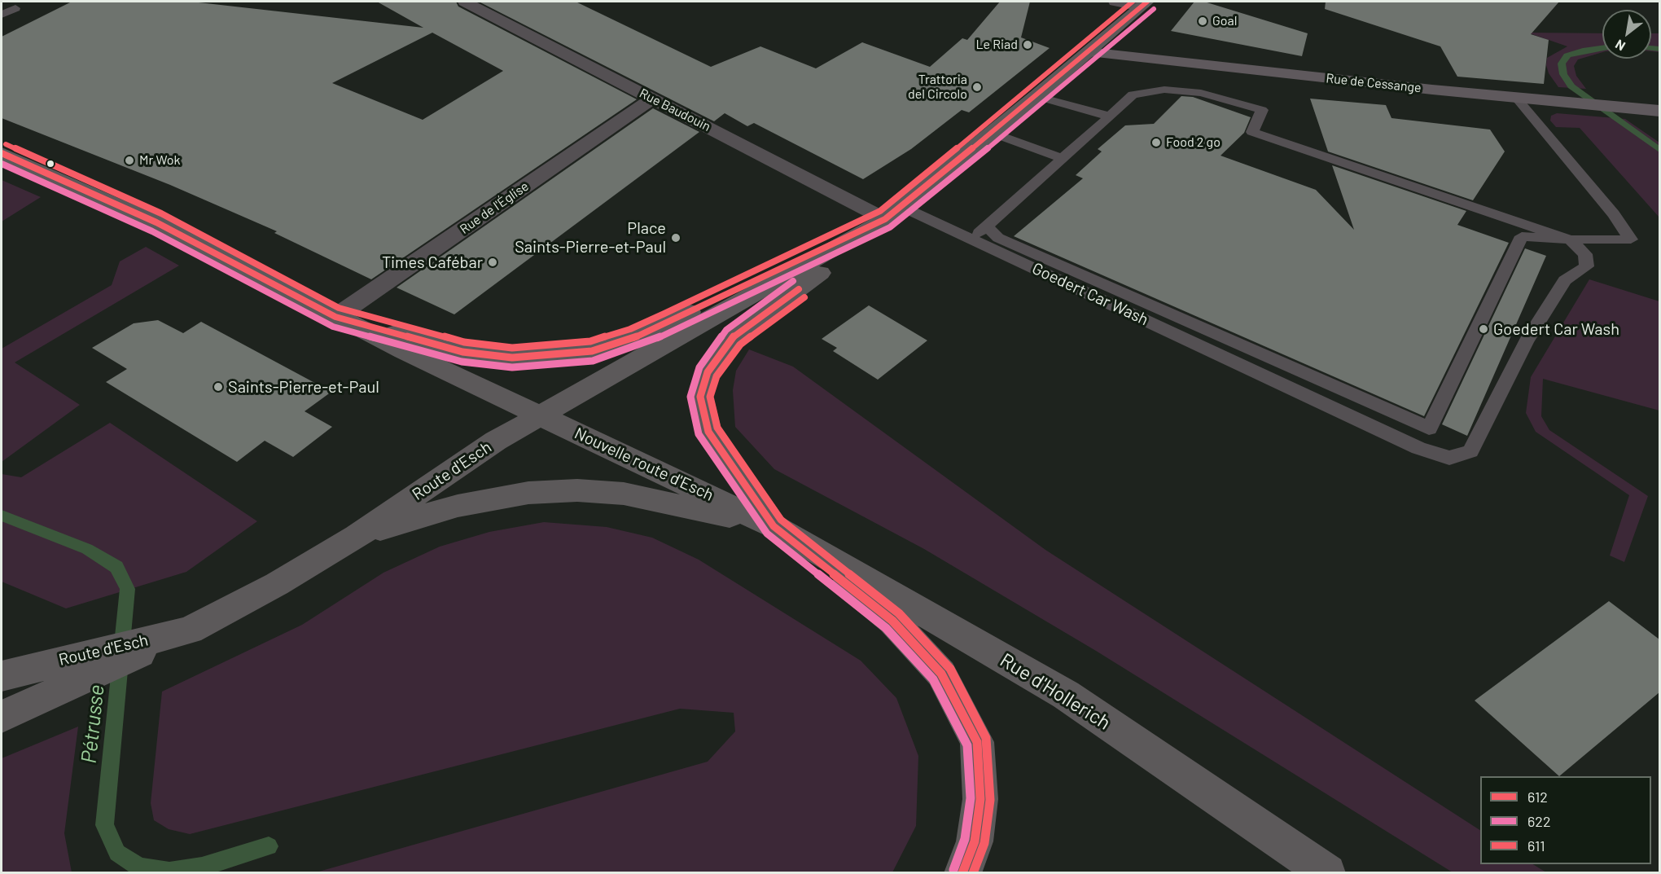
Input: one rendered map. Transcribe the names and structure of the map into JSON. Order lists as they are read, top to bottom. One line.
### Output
{"streets":{"main road":["Rue de Cessange","Nouvelle route d'Esch","Route d'Esch","Rue d'Hollerich"],"street":["Rue Baudouin","Rue de l'Église"],"lane":["Goedert Car Wash"]},"crossings":[["Rue de Cessange","Route d'Esch"],["Rue Baudouin","Rue de l'Église"],["Rue Baudouin","Route d'Esch"],["Rue de l'Église","Nouvelle route d'Esch"],["Rue de l'Église","Route d'Esch"],["Nouvelle route d'Esch","Route d'Esch"],["Nouvelle route d'Esch","Rue d'Hollerich"]],"water":["Pétrusse"],"places":["Goal","Le Riad","Trattoria del Circolo","Food 2 go","Mr Wok","Place Saints-Pierre-et-Paul","Times Cafébar","Goedert Car Wash","Saints-Pierre-et-Paul"],"lines":["transit line 612","transit line 611","transit line 622"],"legend":["612","622","611"],"north":"bottom left"}
